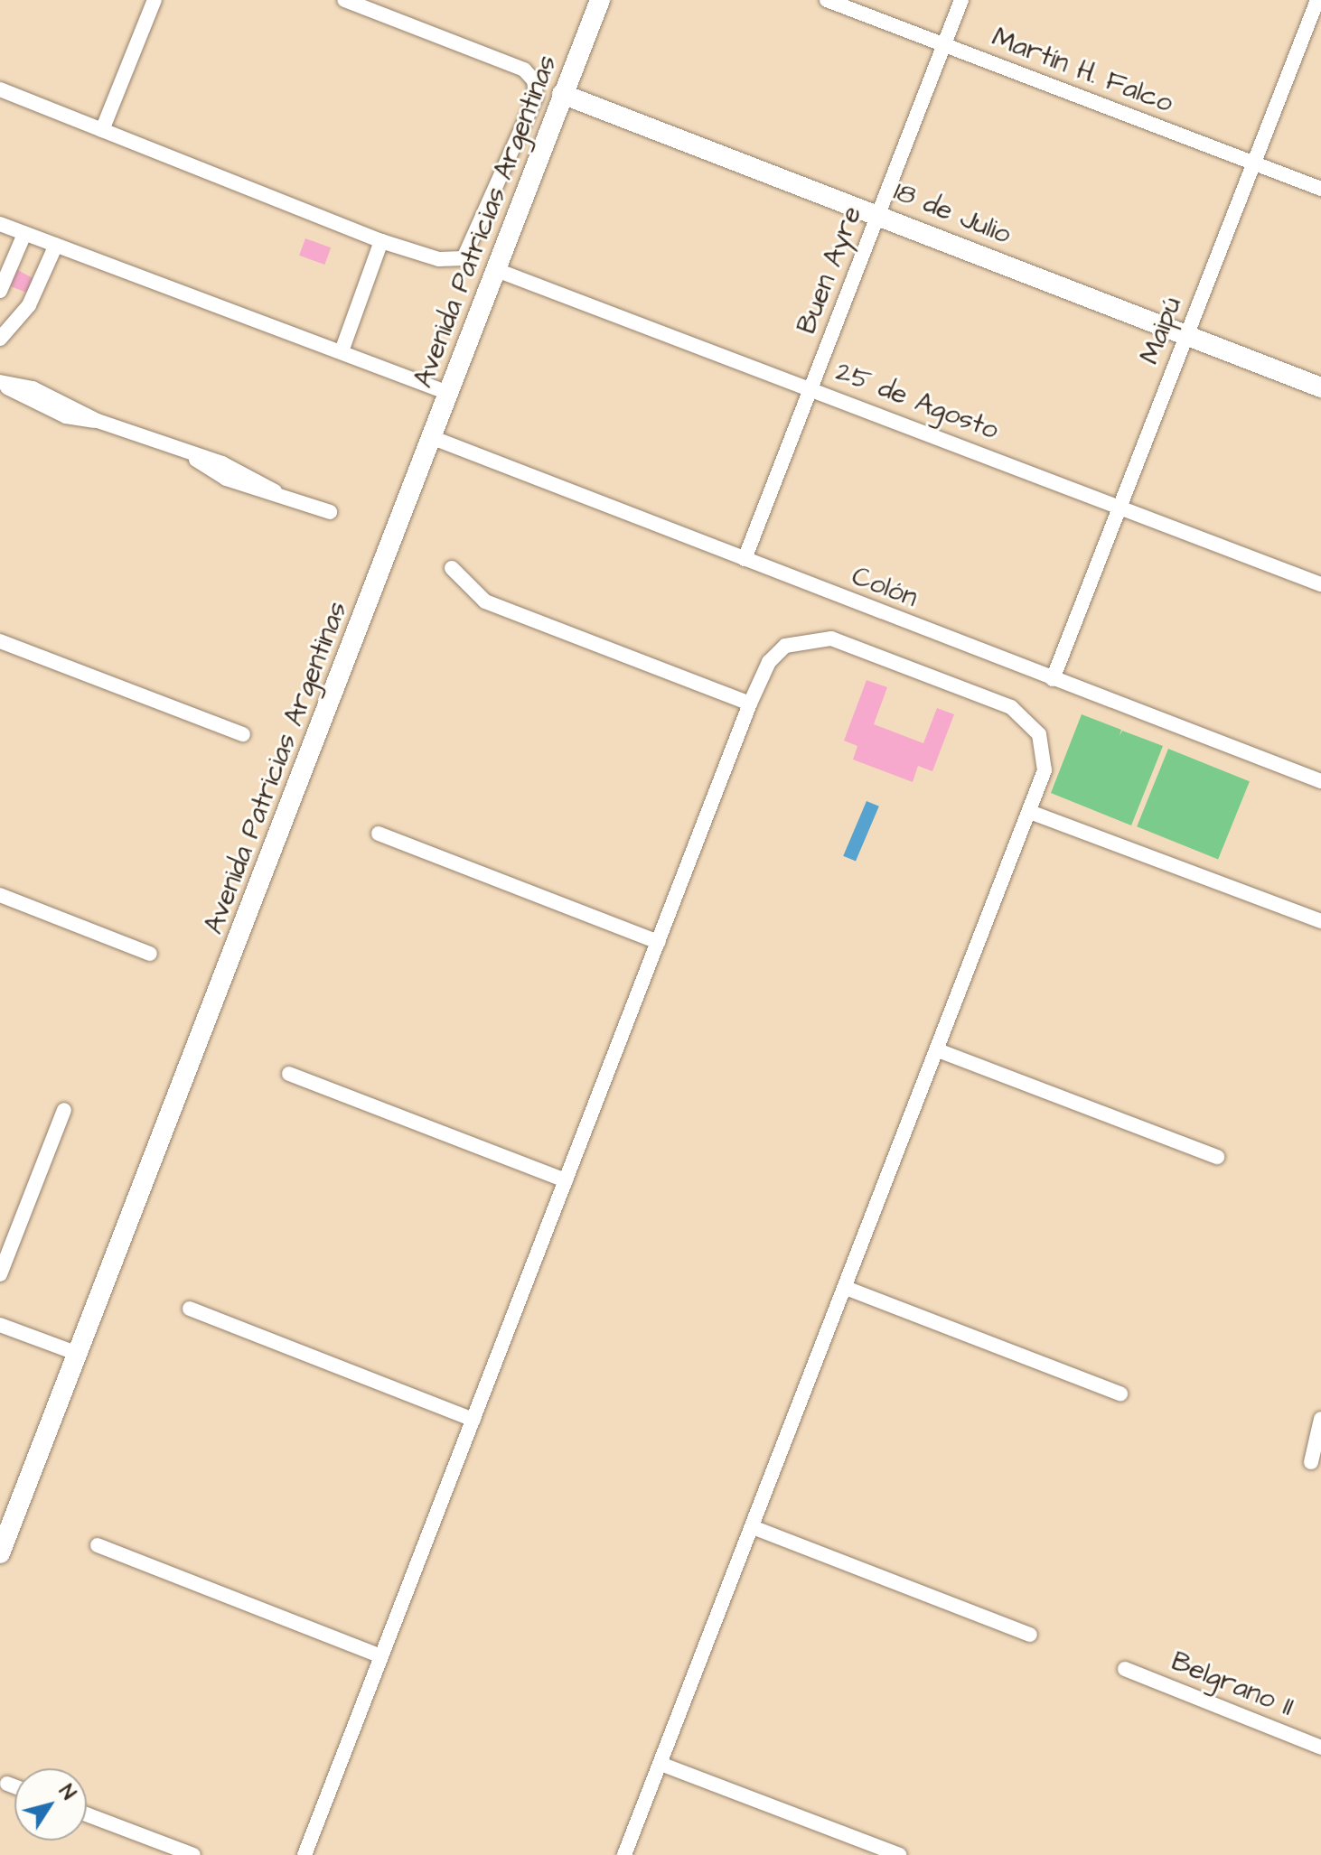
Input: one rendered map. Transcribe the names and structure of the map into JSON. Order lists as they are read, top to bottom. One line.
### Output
{"streets":{"street":["Martín H. Falco","18 de Julio","Avenida Patricias Argentinas","Buen Ayre","Maipú","25 de Agosto","Colón","Belgrano II"]},"crossings":[["Martín H. Falco","Buen Ayre"],["Martín H. Falco","Maipú"],["18 de Julio","Avenida Patricias Argentinas"],["18 de Julio","Buen Ayre"],["18 de Julio","Maipú"],["Avenida Patricias Argentinas","25 de Agosto"],["Avenida Patricias Argentinas","Colón"],["Buen Ayre","25 de Agosto"],["Buen Ayre","Colón"],["Maipú","25 de Agosto"],["Maipú","Colón"]],"north":"top right"}
